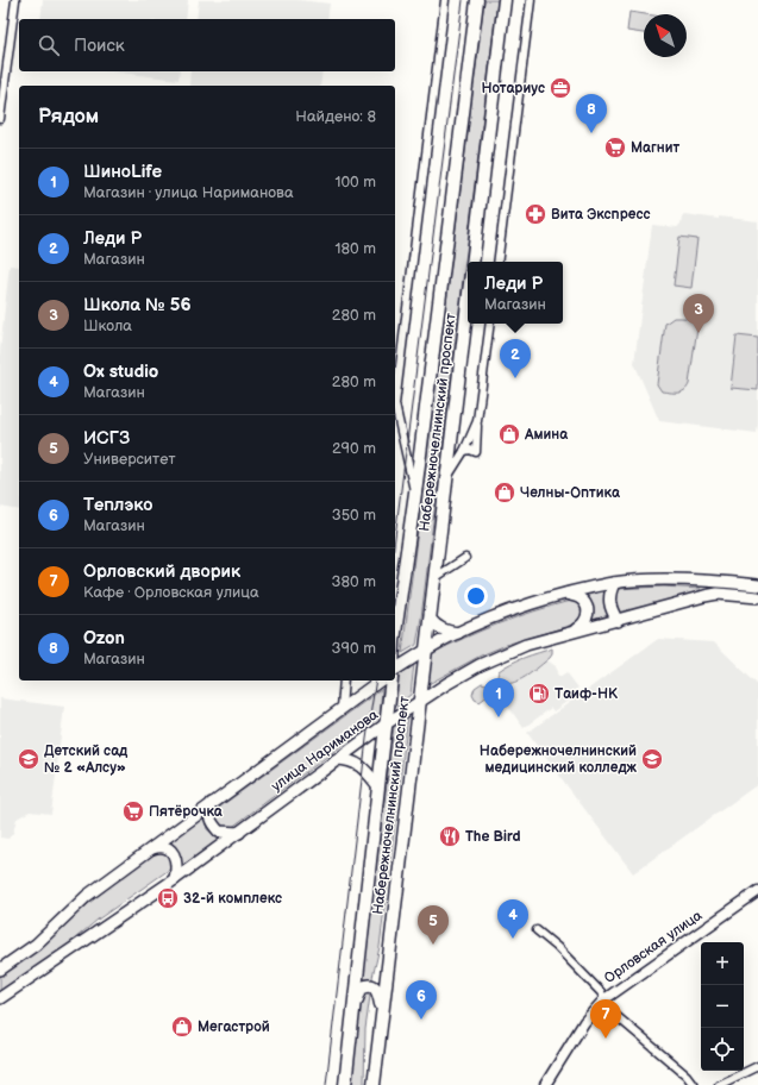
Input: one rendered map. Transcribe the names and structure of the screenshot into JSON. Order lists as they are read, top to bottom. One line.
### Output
{"streets":{"main road":["Набережночелнинский проспект","улица Нариманова"],"street":["Орловская улица"]},"crossings":[["Набережночелнинский проспект","улица Нариманова"]],"places":{"office":["Нотариус"],"supermarket":["Магнит","Пятёрочка"],"pharmacy":["Вита Экспресс"],"shop":["Амина","Челны-Оптика","Мегастрой"],"fuel station":["Таиф-НК"],"school or university":["Детский сад № 2 «Алсу»","Набережночелнинский медицинский колледж"],"restaurant":["The Bird"],"bus stop":["32-й комплекс"]},"north":"top left","page":{"search":"Поиск","heading":["Рядом","Найдено: 8"],"pins":["8","3","2","1","4","5","6","7"],"list":[{"mark":"1","name":"ШиноLife","note":"Магазин · улица Нариманова","value":"100 m"},{"mark":"2","name":"Леди Р","note":"Магазин","value":"180 m"},{"mark":"3","name":"Школа № 56","note":"Школа","value":"280 m"},{"mark":"4","name":"Ox studio","note":"Магазин","value":"280 m"},{"mark":"5","name":"ИСГЗ","note":"Университет","value":"290 m"},{"mark":"6","name":"Теплэко","note":"Магазин","value":"350 m"},{"mark":"7","name":"Орловский дворик","note":"Кафе · Орловская улица","value":"380 m"},{"mark":"8","name":"Ozon","note":"Магазин","value":"390 m"}],"popup":["Леди Р","Магазин"],"map_buttons":["+","−"]}}
